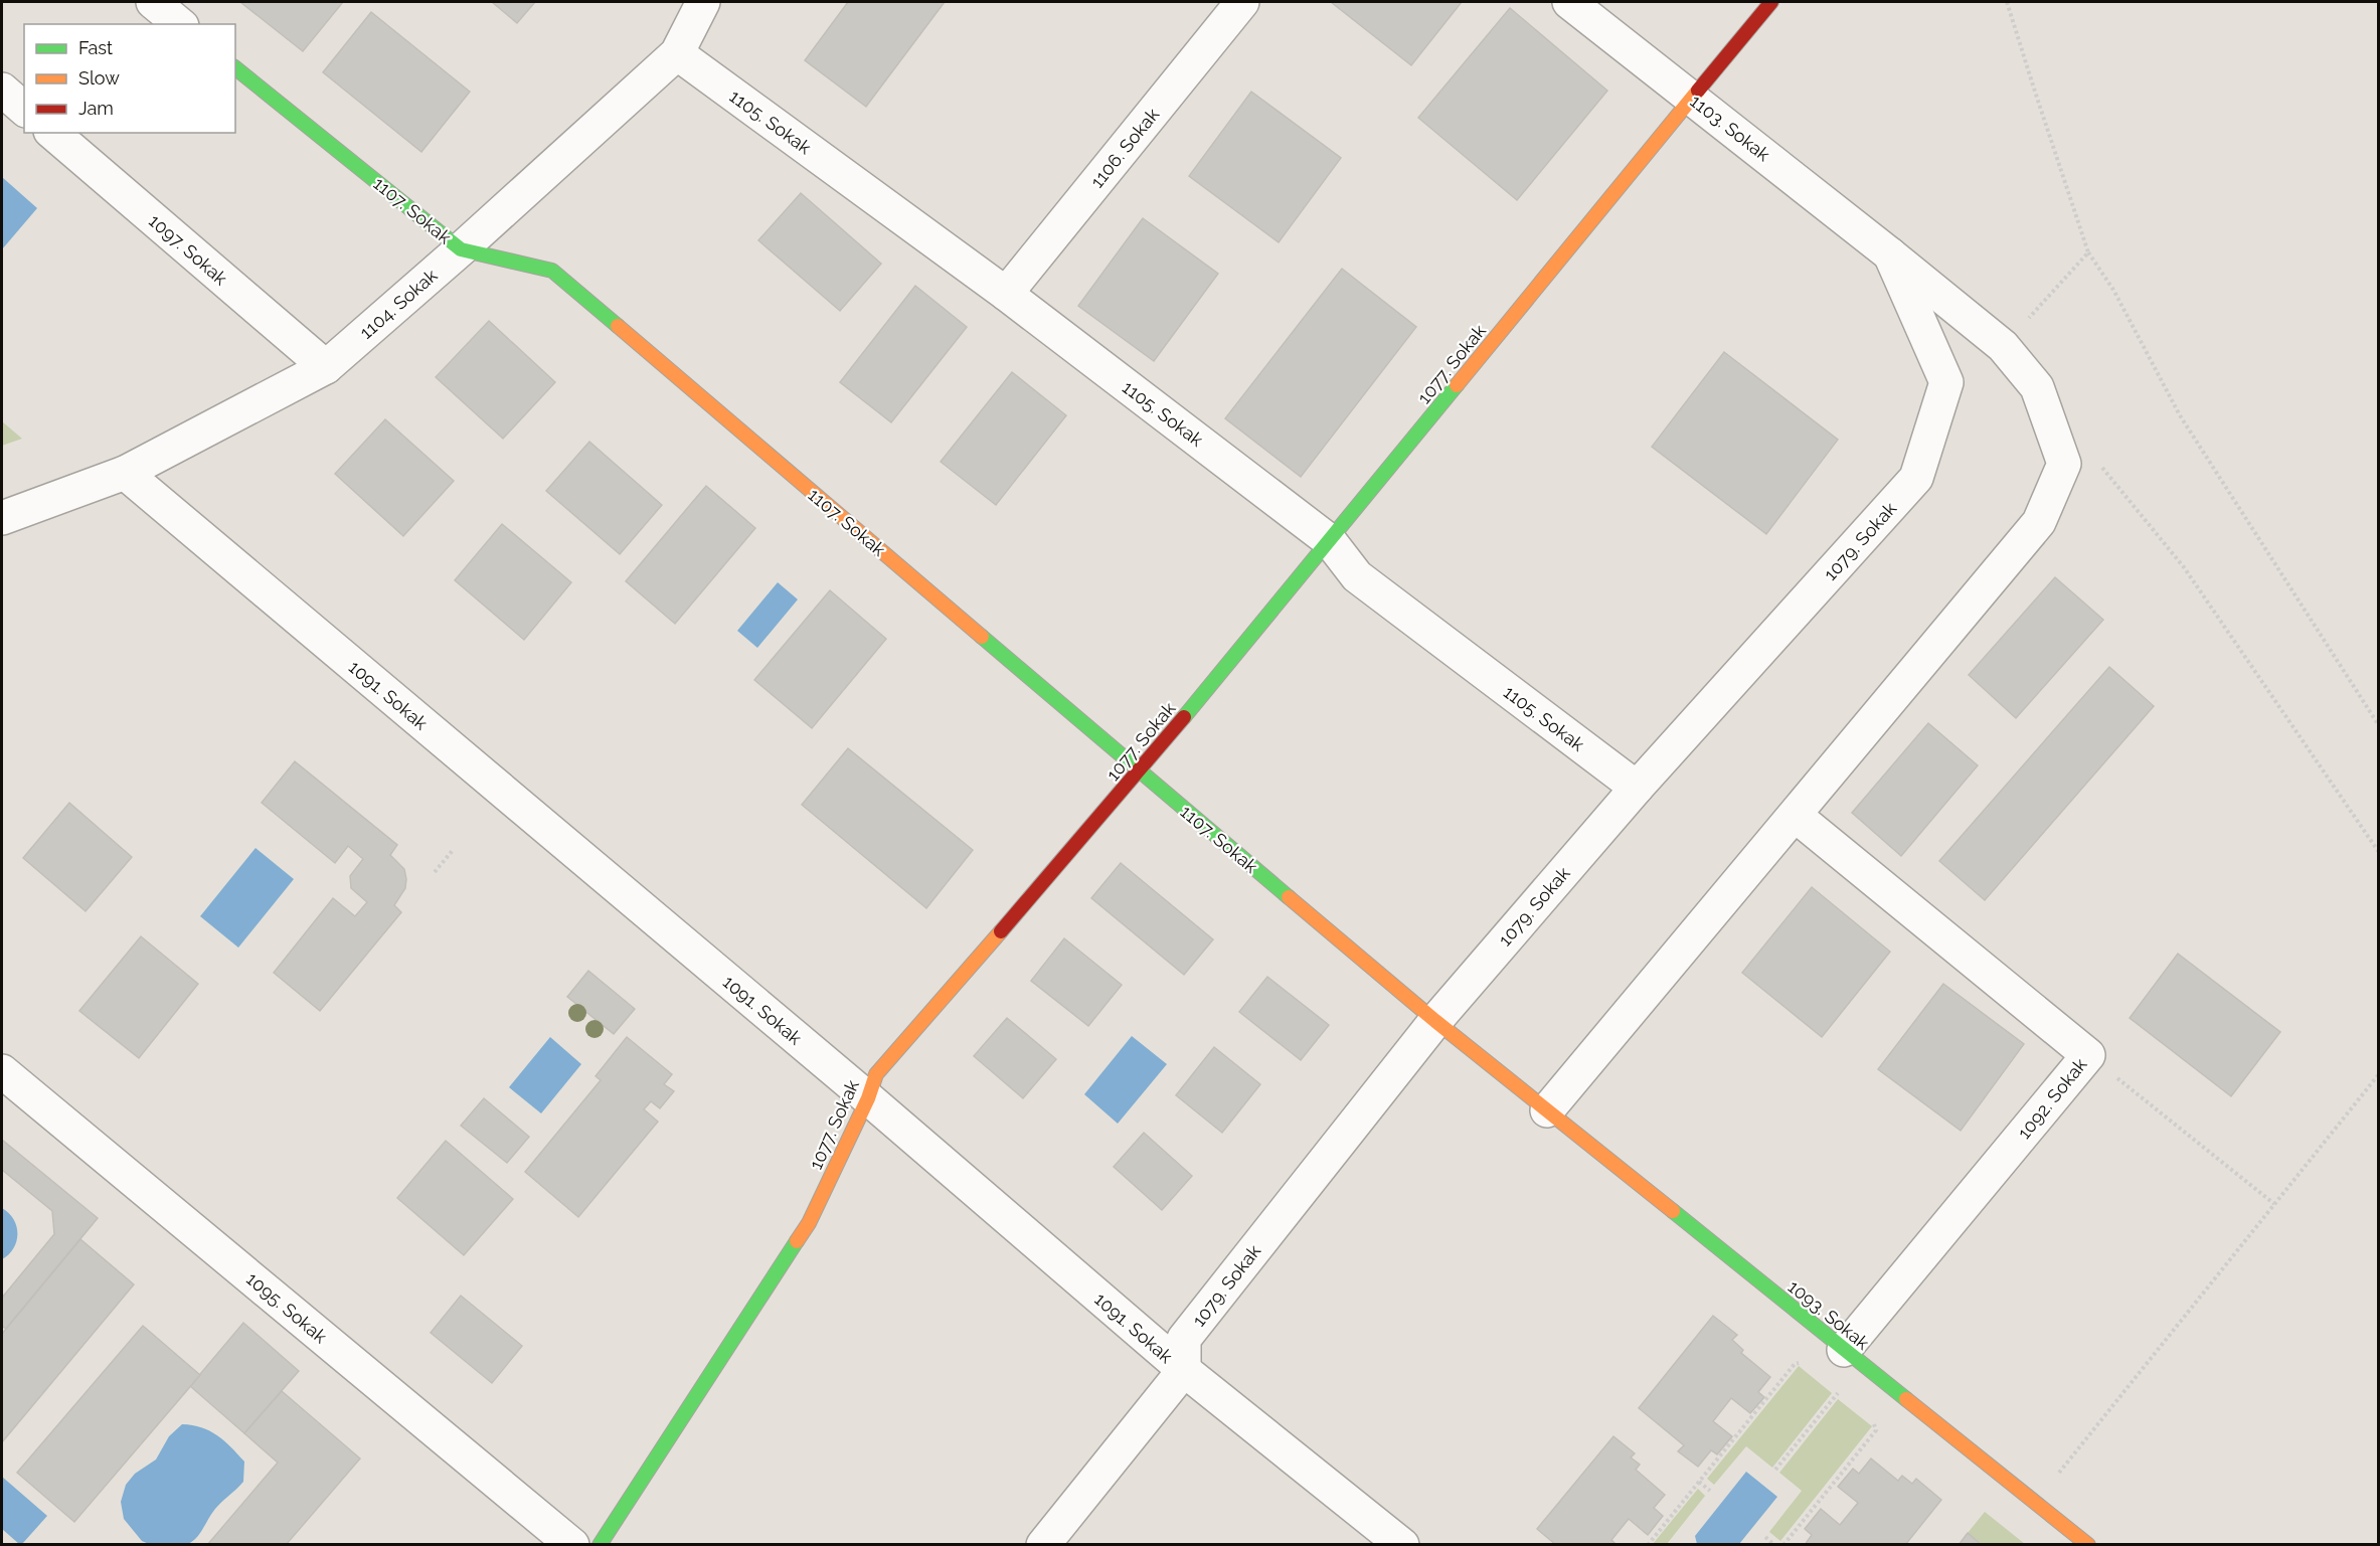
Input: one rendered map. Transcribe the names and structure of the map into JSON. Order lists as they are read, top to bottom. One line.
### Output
{"streets":{"street":["1105. Sokak","1103. Sokak","1106. Sokak","1107. Sokak","1097. Sokak","1104. Sokak","1077. Sokak","1079. Sokak","1091. Sokak","1092. Sokak","1095. Sokak","1093. Sokak"]},"crossings":[["1105. Sokak","1106. Sokak"],["1105. Sokak","1104. Sokak"],["1105. Sokak","1077. Sokak"],["1105. Sokak","1079. Sokak"],["1103. Sokak","1107. Sokak"],["1103. Sokak","1077. Sokak"],["1103. Sokak","1079. Sokak"],["1103. Sokak","1092. Sokak"],["1103. Sokak","1093. Sokak"],["1107. Sokak","1104. Sokak"],["1107. Sokak","1077. Sokak"],["1107. Sokak","1079. Sokak"],["1107. Sokak","1093. Sokak"],["1097. Sokak","1104. Sokak"],["1104. Sokak","1091. Sokak"],["1077. Sokak","1091. Sokak"],["1079. Sokak","1091. Sokak"],["1092. Sokak","1093. Sokak"]],"legend":["Fast","Slow","Jam"]}
